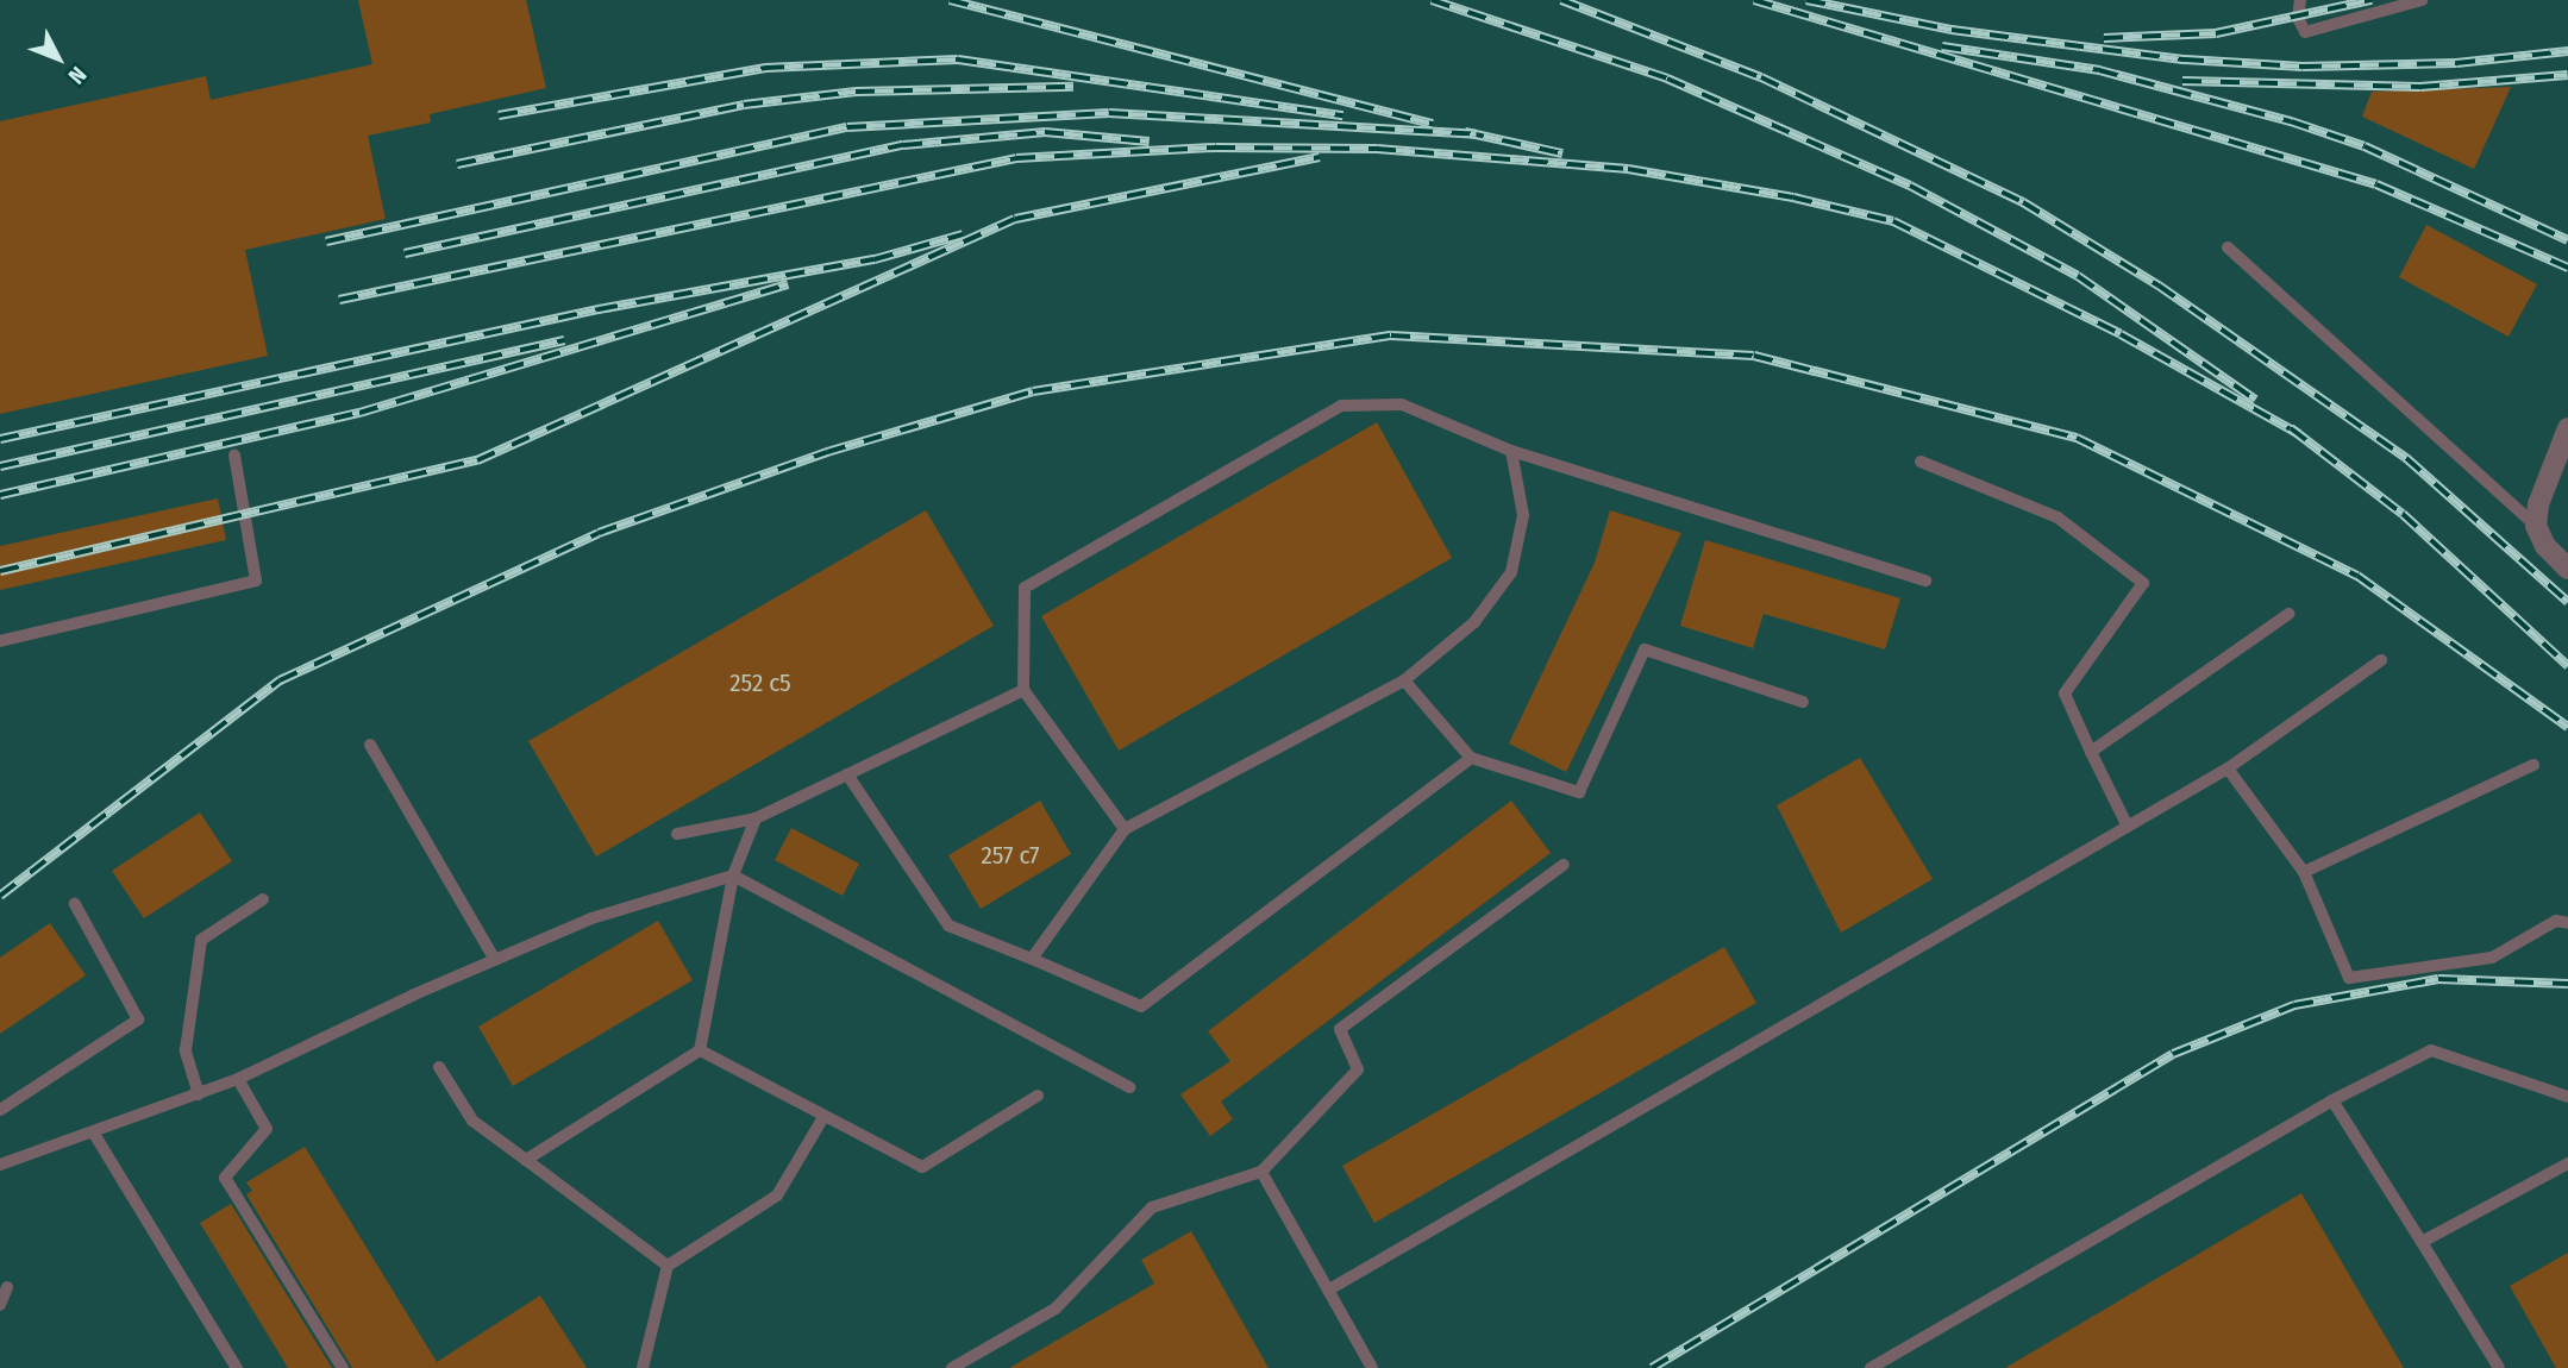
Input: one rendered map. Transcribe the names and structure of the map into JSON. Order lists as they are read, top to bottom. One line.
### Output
{"house_numbers":["252 с5","257 с7"],"north":"bottom right"}
